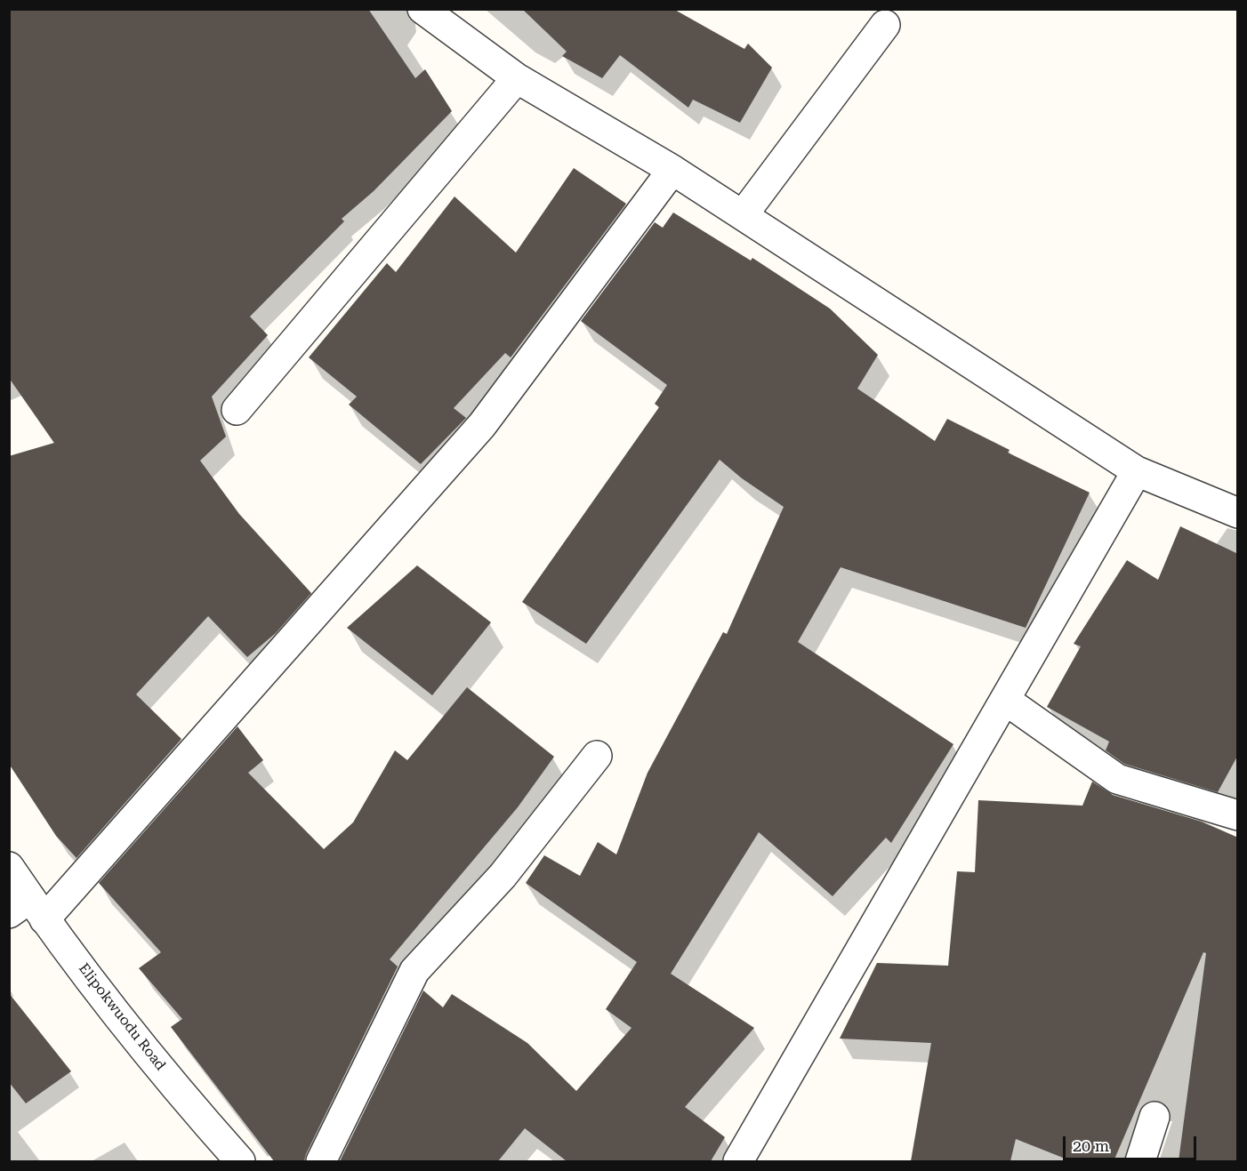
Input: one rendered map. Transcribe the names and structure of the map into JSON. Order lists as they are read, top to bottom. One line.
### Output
{"streets":{"street":["Elipokwuodu Road"]},"scale_bar":"20 m"}
